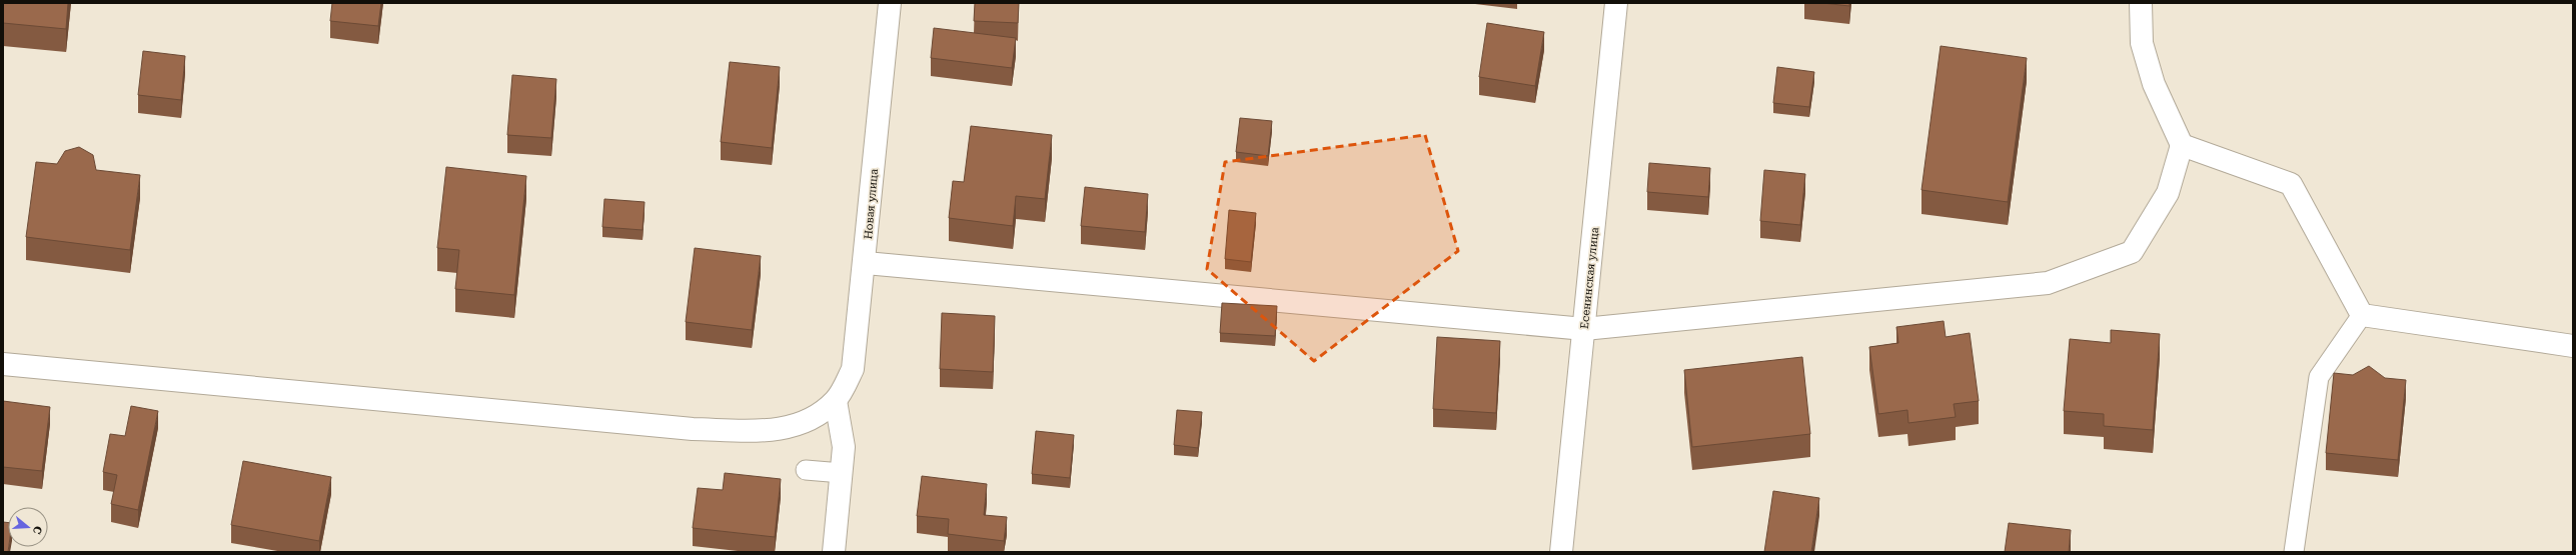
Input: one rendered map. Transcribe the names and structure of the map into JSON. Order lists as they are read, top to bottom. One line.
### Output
{"streets":{"street":["Новая улица","Есенинская улица"]},"north":"right"}
